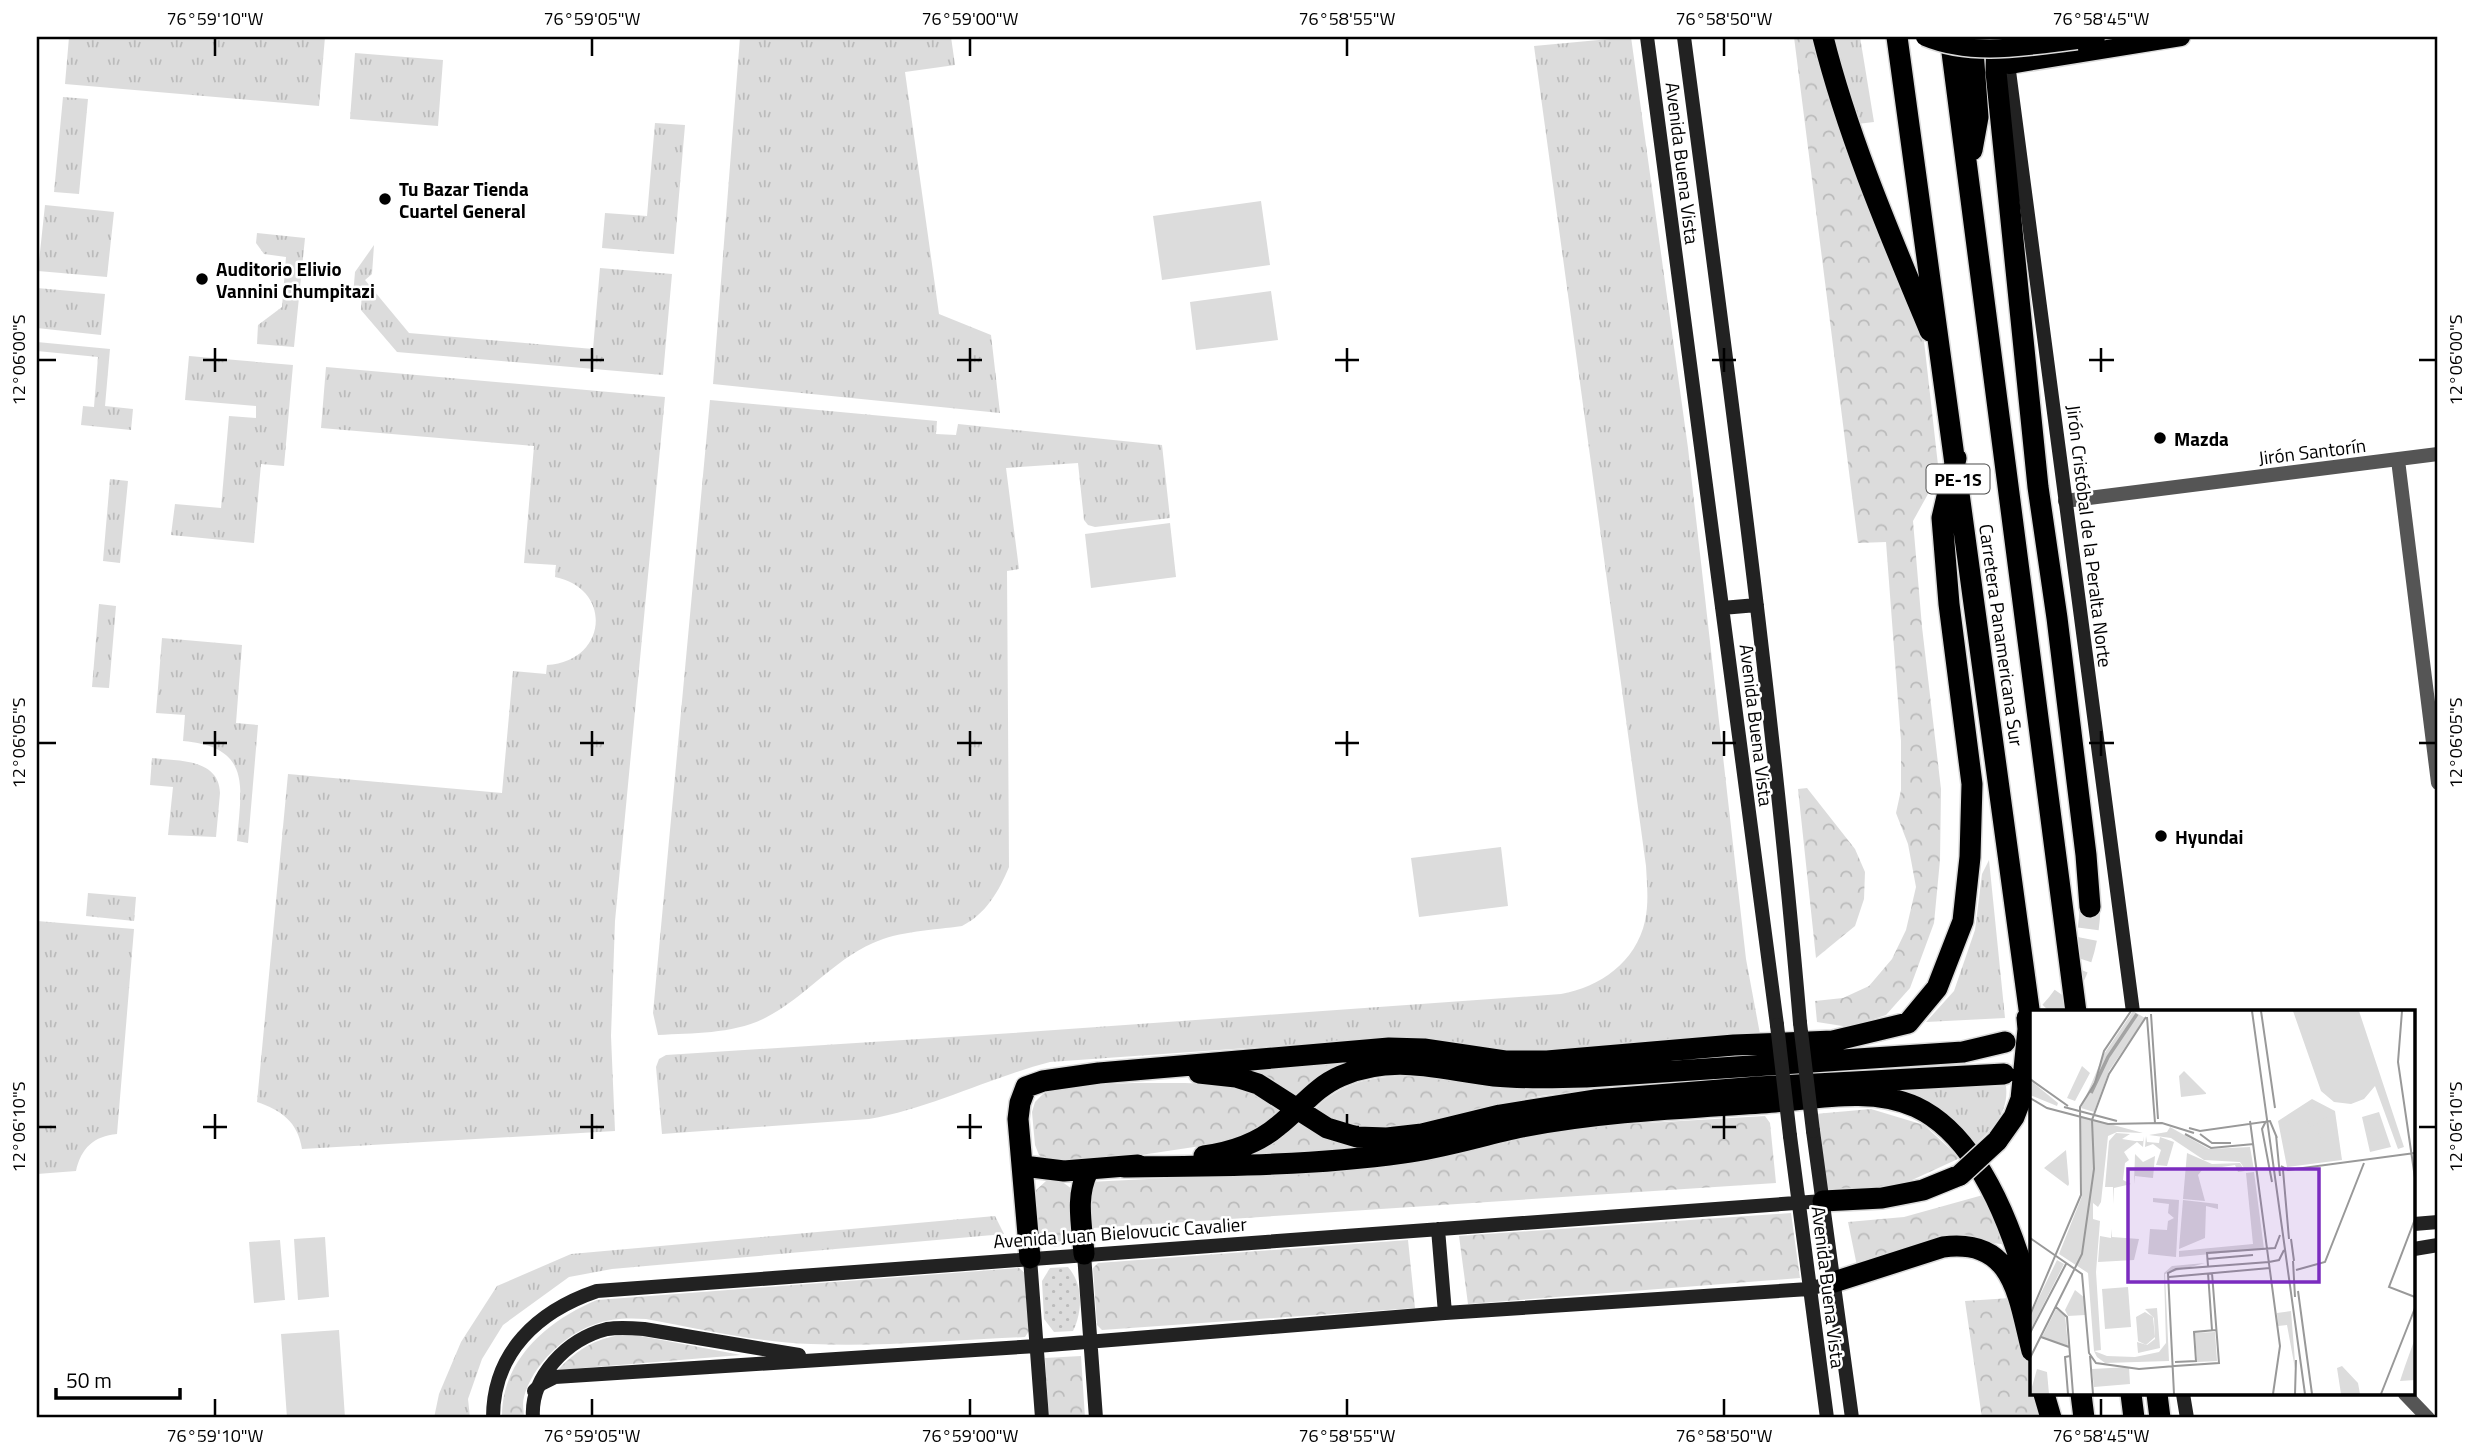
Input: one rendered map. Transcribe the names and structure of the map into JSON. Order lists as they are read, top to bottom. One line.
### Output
{"streets":{"highway":["PE-1S","Carretera Panamericana Sur"],"main road":["Avenida Buena Vista","Jirón Cristóbal de la Peralta Norte","Avenida Juan Bielovucic Cavalier"],"street":["Jirón Santorín"]},"crossings":[["Avenida Buena Vista","Avenida Juan Bielovucic Cavalier"],["Jirón Santorín","Jirón Cristóbal de la Peralta Norte"]],"places":["Tu Bazar Tienda Cuartel General","Auditorio Elivio Vannini Chumpitazi","Mazda","Hyundai"],"scale_bar":"50 m","coordinates":["76°59'10\"W","76°59'05\"W","76°59'00\"W","76°58'55\"W","76°58'50\"W","76°58'45\"W","12°06'00\"S","12°06'05\"S","12°06'10\"S"]}
